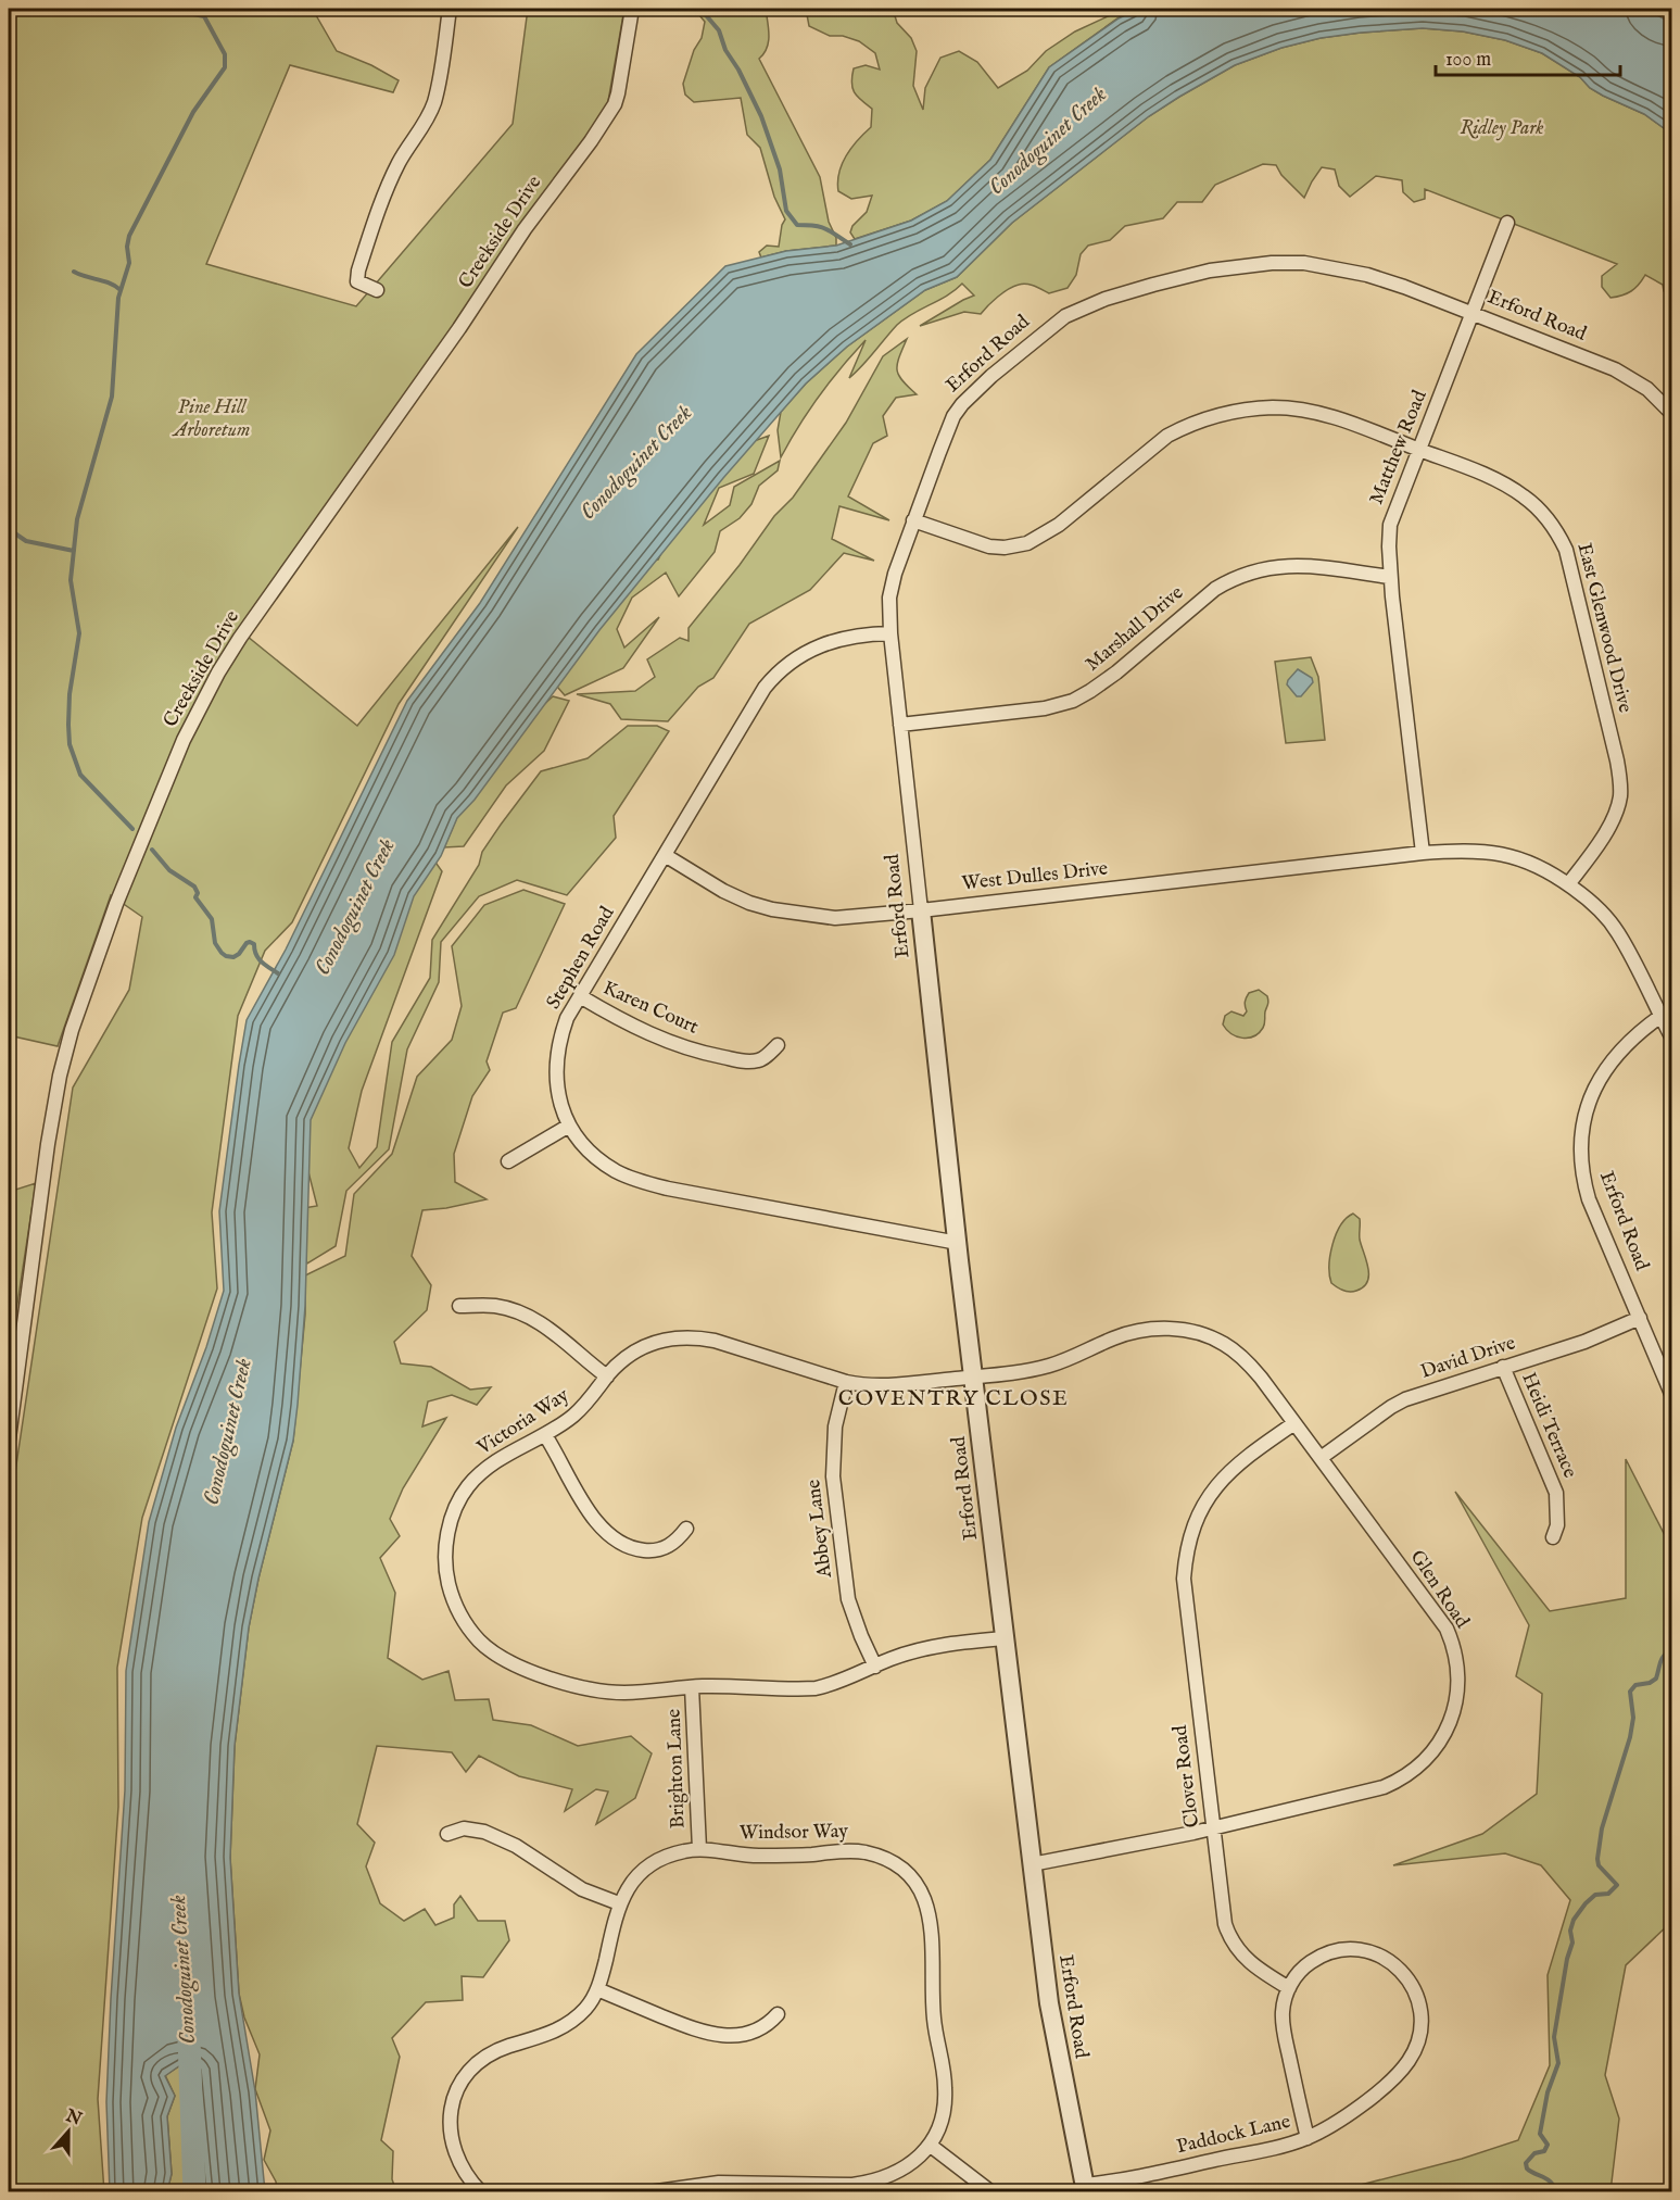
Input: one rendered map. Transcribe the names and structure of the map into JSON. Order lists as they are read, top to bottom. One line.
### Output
{"streets":{"street":["Creekside Drive","Erford Road","Matthew Road","East Glenwood Drive","Marshall Drive","West Dulles Drive","Stephen Road","Karen Court","David Drive","Victoria Way","Heidi Terrace","Abbey Lane","Glen Road","Brighton Lane","Clover Road","Windsor Way","Paddock Lane"]},"crossings":[["Erford Road","Matthew Road"],["Erford Road","East Glenwood Drive"],["Erford Road","Marshall Drive"],["Erford Road","West Dulles Drive"],["Erford Road","Stephen Road"],["Erford Road","David Drive"],["Erford Road","Victoria Way"],["Erford Road","Glen Road"],["Erford Road","Paddock Lane"],["Matthew Road","East Glenwood Drive"],["Matthew Road","Marshall Drive"],["Matthew Road","West Dulles Drive"],["East Glenwood Drive","West Dulles Drive"],["West Dulles Drive","Stephen Road"],["Stephen Road","Karen Court"],["David Drive","Heidi Terrace"],["David Drive","Glen Road"],["Victoria Way","Abbey Lane"],["Victoria Way","Glen Road"],["Victoria Way","Brighton Lane"],["Glen Road","Clover Road"],["Brighton Lane","Windsor Way"],["Clover Road","Paddock Lane"]],"districts":["COVENTRY CLOSE"],"water":["Conodoguinet Creek"],"parks":["Ridley Park","Pine Hill Arboretum"],"scale_bar":"100 m","north":"top"}
